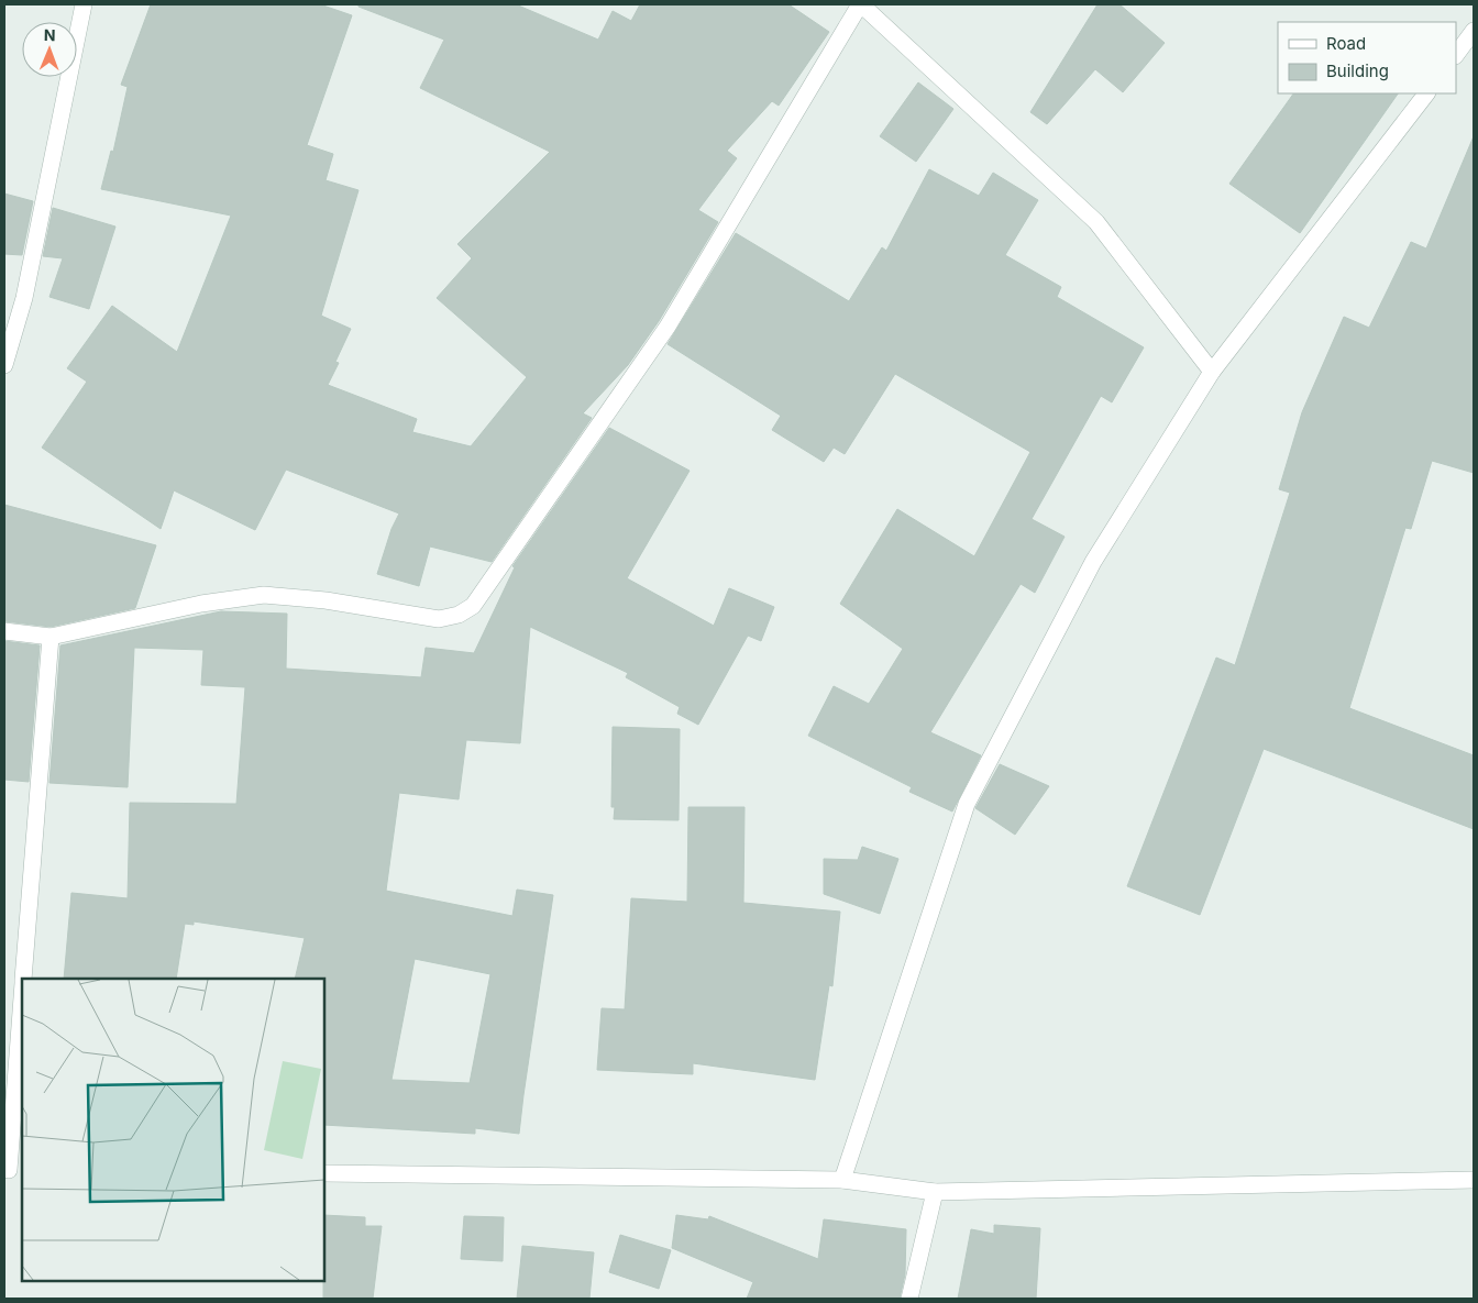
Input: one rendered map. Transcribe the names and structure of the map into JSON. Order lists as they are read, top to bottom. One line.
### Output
{"legend":["Road","Building"],"north":"top"}
